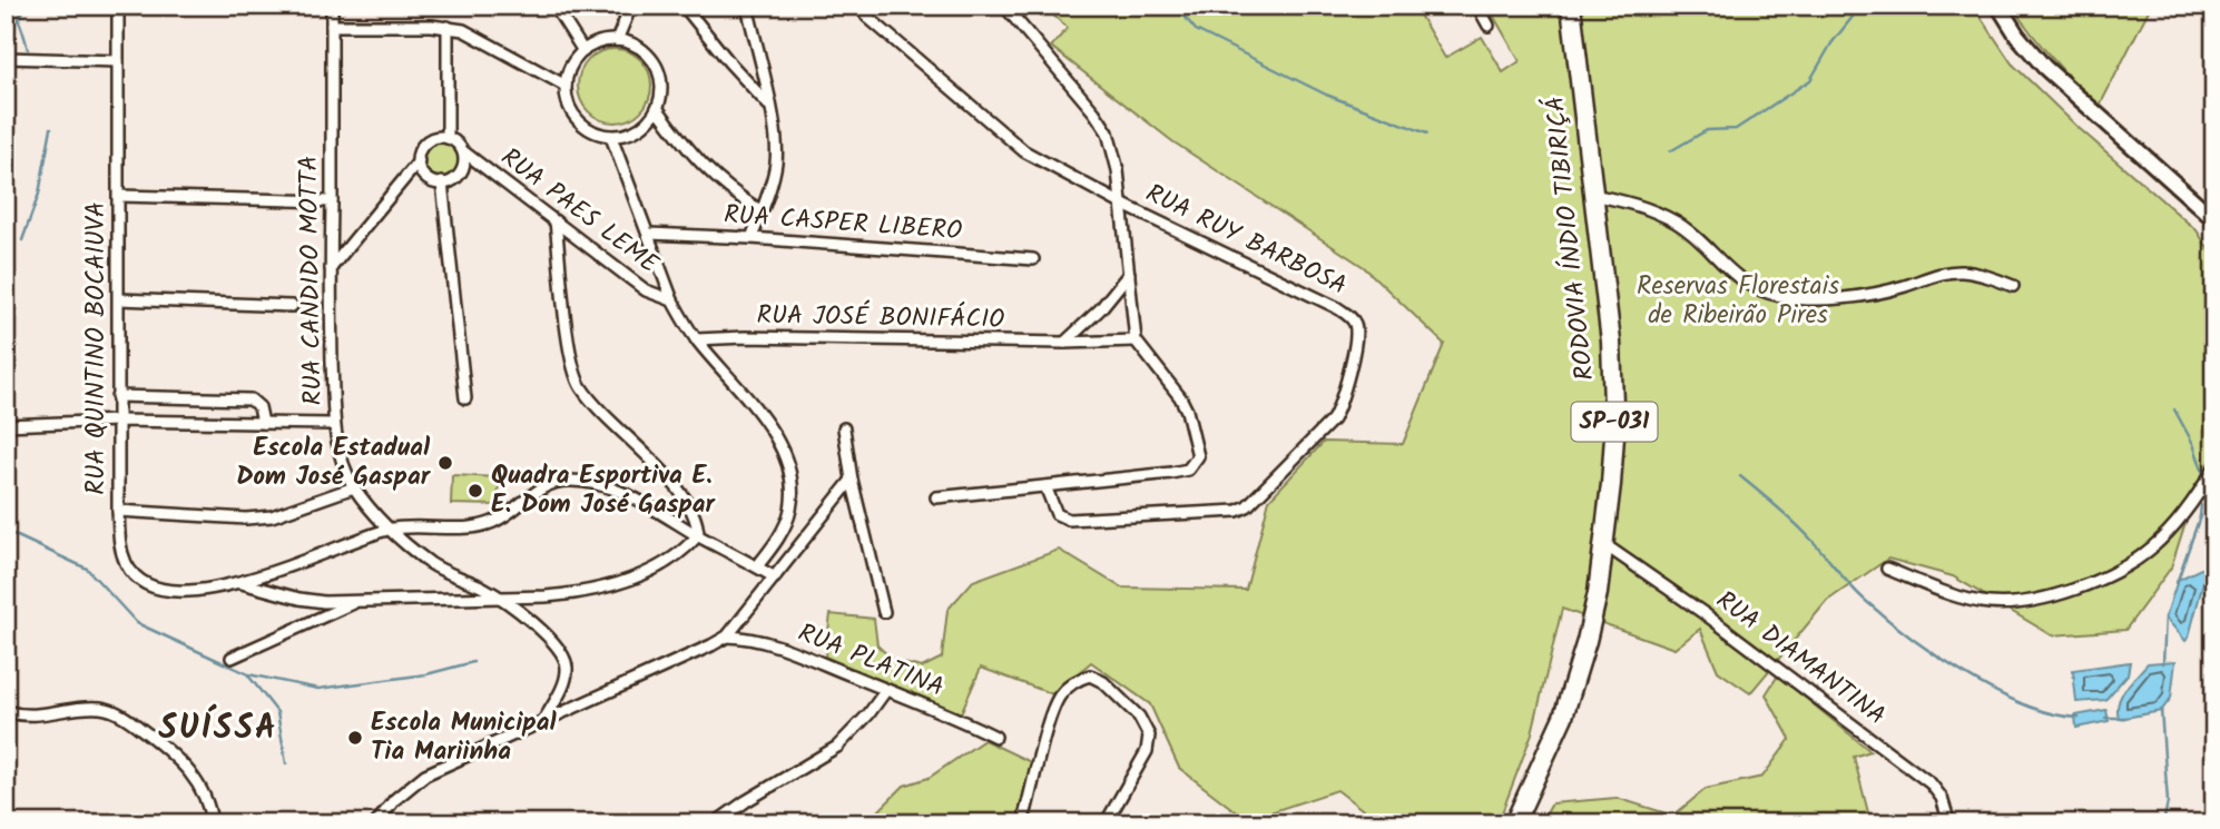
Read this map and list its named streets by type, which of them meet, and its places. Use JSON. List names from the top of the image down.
{
  "streets": {
    "highway": ["RODOVIA ÍNDIO TIBIRIÇÁ", "SP-031"],
    "street": [
      "RUA PAES LEME",
      "RUA CASPER LIBERO",
      "RUA RUY BARBOSA",
      "RUA CANDIDO MOTTA",
      "RUA JOSÉ BONIFÁCIO",
      "RUA QUINTINO BOCAIUVA",
      "RUA DIAMANTINA",
      "RUA PLATINA"
    ]
  },
  "crossings": [
    ["RODOVIA ÍNDIO TIBIRIÇÁ", "RUA DIAMANTINA"]
  ],
  "districts": ["SUÍSSA"],
  "parks": ["Reservas Florestais de Ribeirão Pires"],
  "places": ["Escola Estadual Dom José Gaspar", "Quadra Esportiva E. E. Dom José Gaspar", "Escola Municipal Tia Mariinha"]
}
